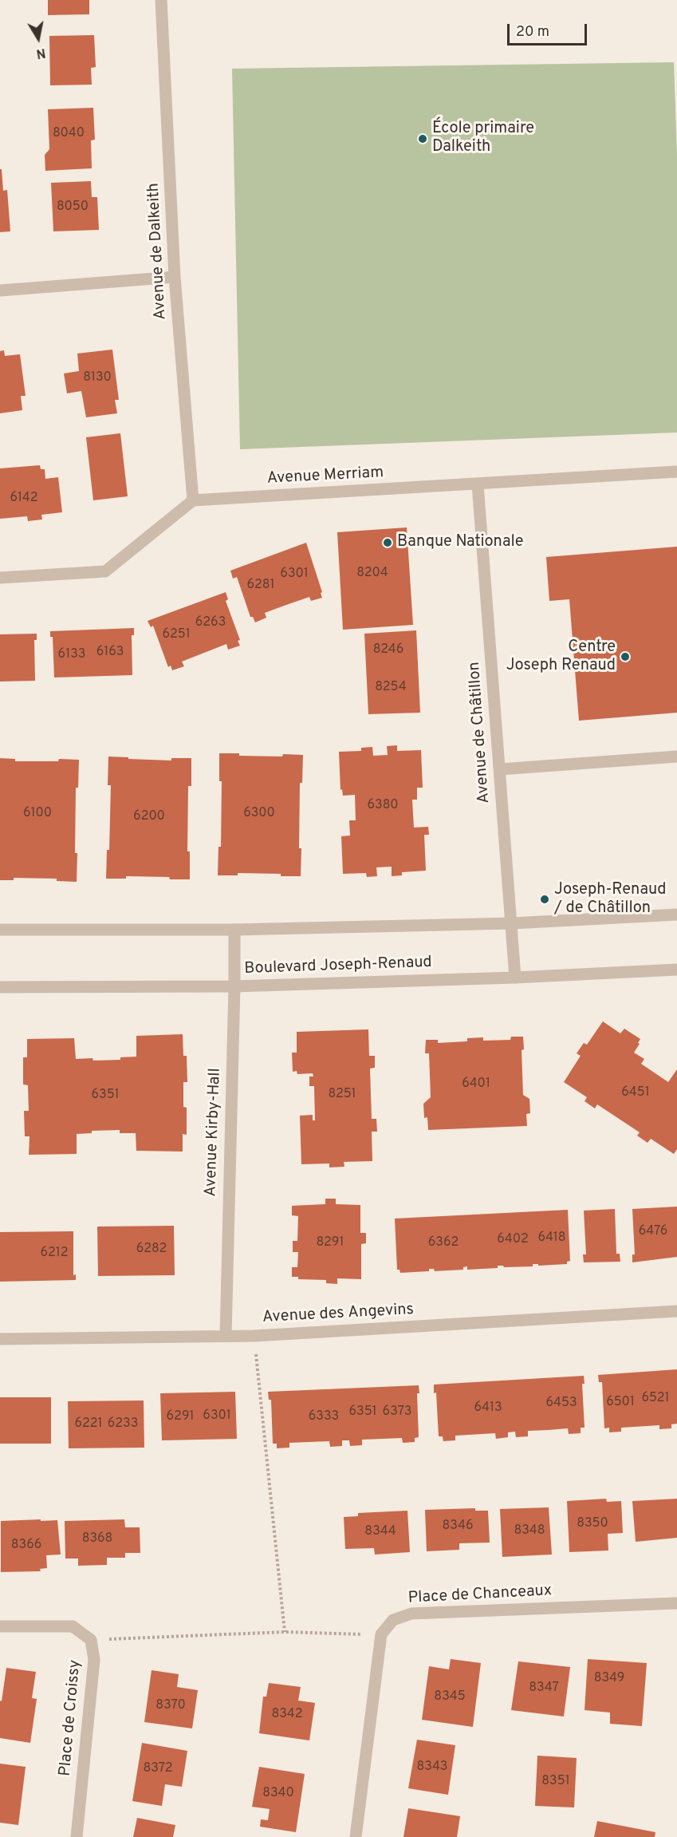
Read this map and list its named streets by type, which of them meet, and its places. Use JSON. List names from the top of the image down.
{
  "streets": {
    "street": [
      "Avenue de Dalkeith",
      "Avenue Merriam",
      "Avenue de Châtillon",
      "Boulevard Joseph-Renaud",
      "Avenue Kirby-Hall",
      "Avenue des Angevins",
      "Place de Chanceaux",
      "Place de Croissy"
    ]
  },
  "crossings": [
    ["Avenue de Dalkeith", "Avenue Merriam"],
    ["Avenue Merriam", "Avenue de Châtillon"],
    ["Avenue de Châtillon", "Boulevard Joseph-Renaud"],
    ["Boulevard Joseph-Renaud", "Avenue Kirby-Hall"],
    ["Avenue Kirby-Hall", "Avenue des Angevins"]
  ],
  "places": [
    "École primaire Dalkeith",
    "Banque Nationale",
    "Centre Joseph Renaud",
    "Joseph-Renaud / de Châtillon"
  ],
  "house_numbers": [
    "8040",
    "8050",
    "8130",
    "6142",
    "8204",
    "6301",
    "6281",
    "6263",
    "6251",
    "8246",
    "6163",
    "6133",
    "8254",
    "6380",
    "6100",
    "6300",
    "6200",
    "6401",
    "6451",
    "8251",
    "6351",
    "6476",
    "6418",
    "6402",
    "8291",
    "6362",
    "6282",
    "6212",
    "6521",
    "6501",
    "6453",
    "6413",
    "6351",
    "6373",
    "6301",
    "6291",
    "6333",
    "6221",
    "6233",
    "8350",
    "8346",
    "8348",
    "8344",
    "8368",
    "8366",
    "8349",
    "8347",
    "8345",
    "8370",
    "8342",
    "8343",
    "8372",
    "8351",
    "8340"
  ],
  "scale_bar": "20 m",
  "north": "bottom"
}
